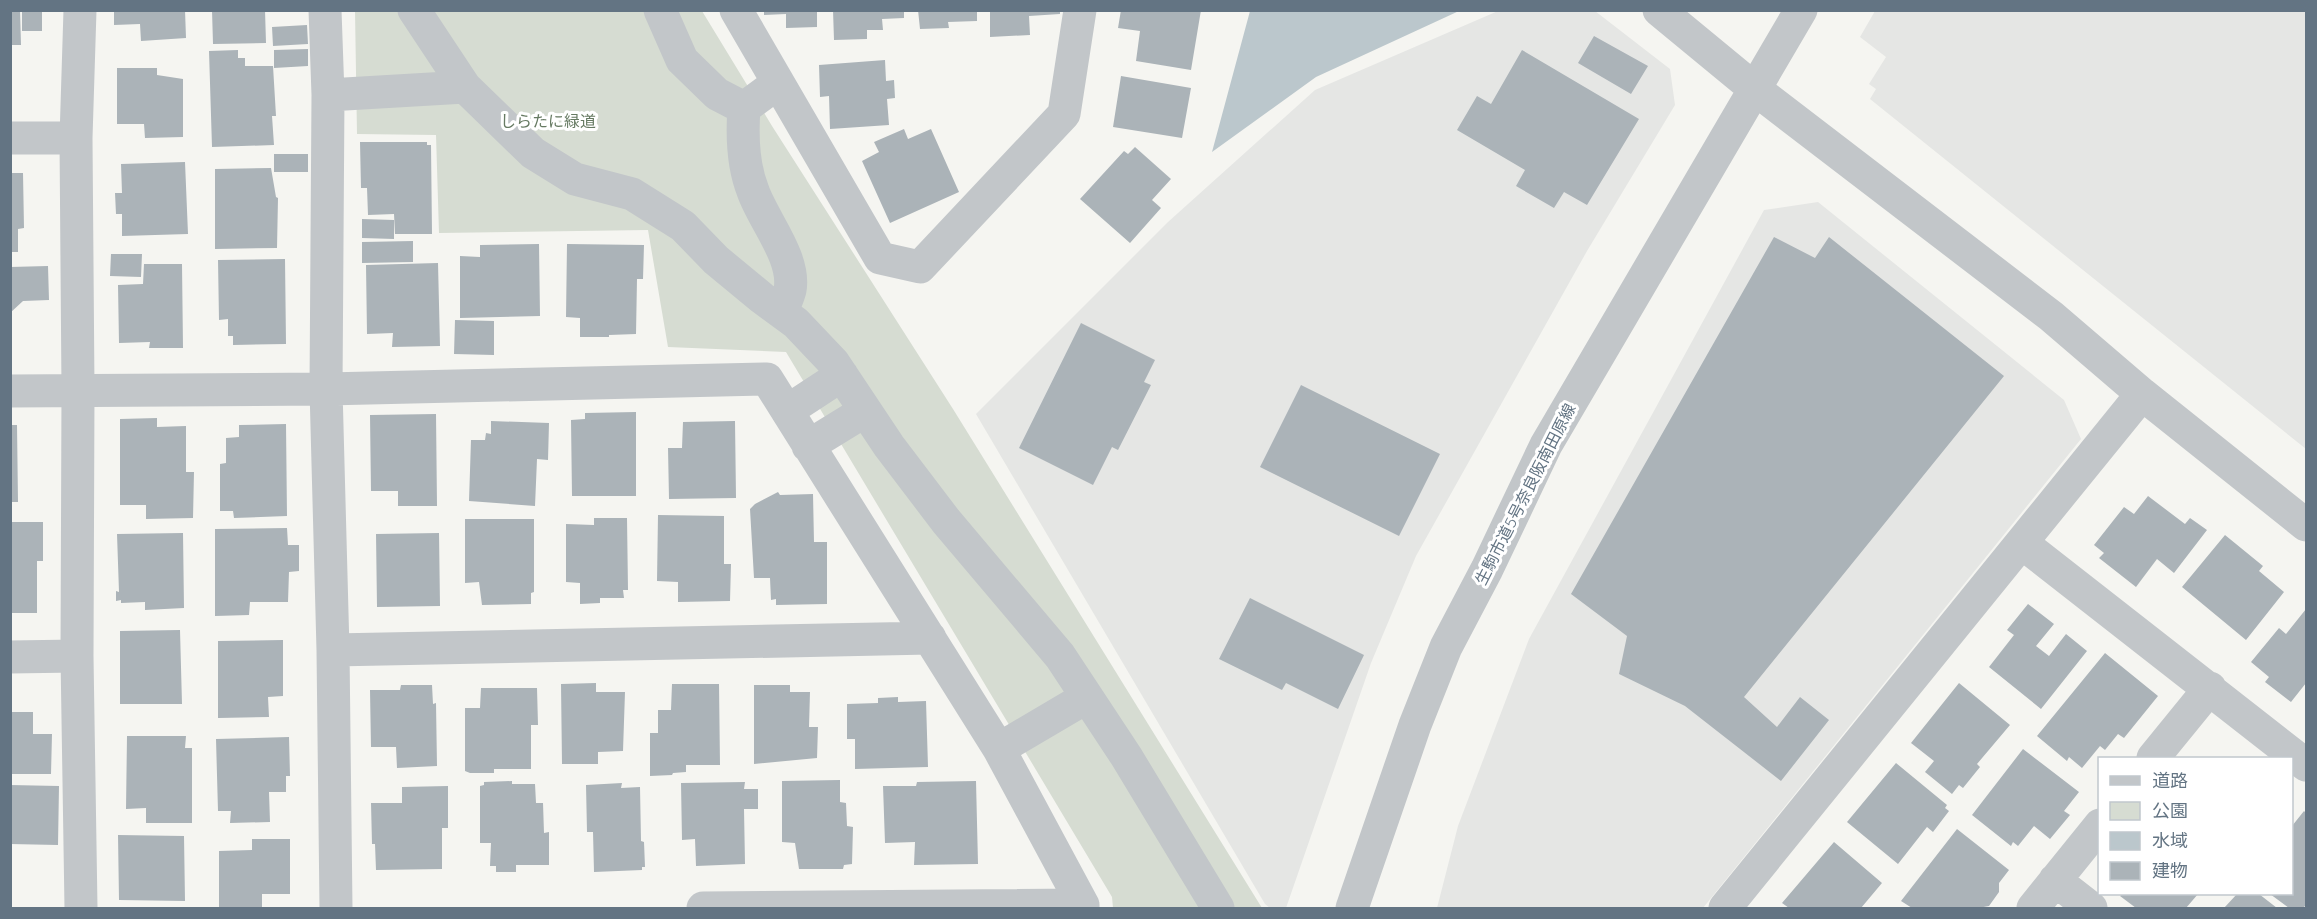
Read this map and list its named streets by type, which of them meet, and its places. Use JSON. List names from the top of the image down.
{
  "streets": {
    "street": ["生駒市道5号奈良阪南田原線"]
  },
  "parks": ["しらたに緑道"],
  "legend": [
    "道路",
    "公園",
    "水域",
    "建物"
  ]
}
